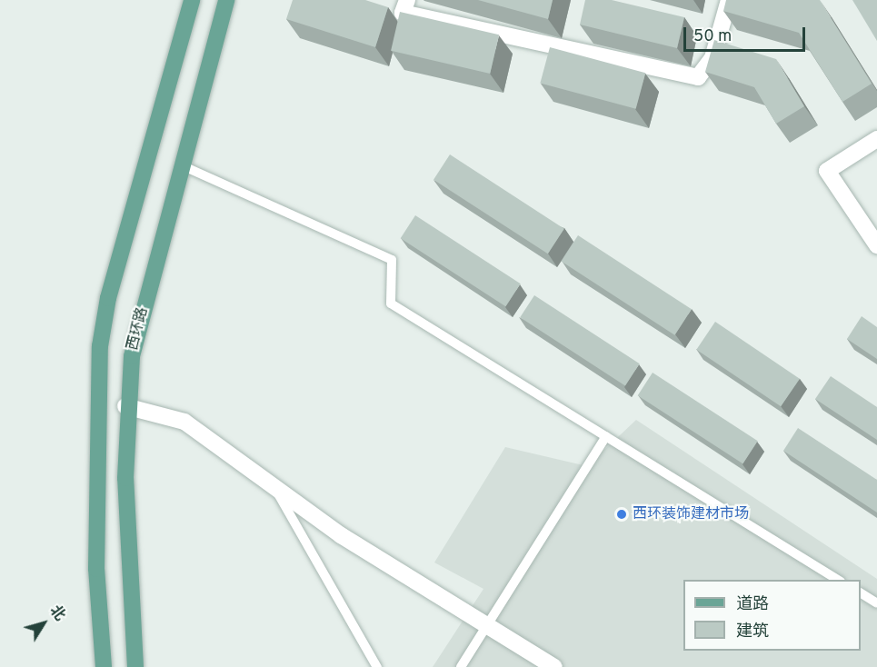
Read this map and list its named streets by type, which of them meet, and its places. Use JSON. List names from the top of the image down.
{
  "streets": {
    "main road": ["西环路"]
  },
  "places": ["西环装饰建材市场"],
  "legend": ["道路", "建筑"],
  "scale_bar": "50 m",
  "north": "top right"
}
